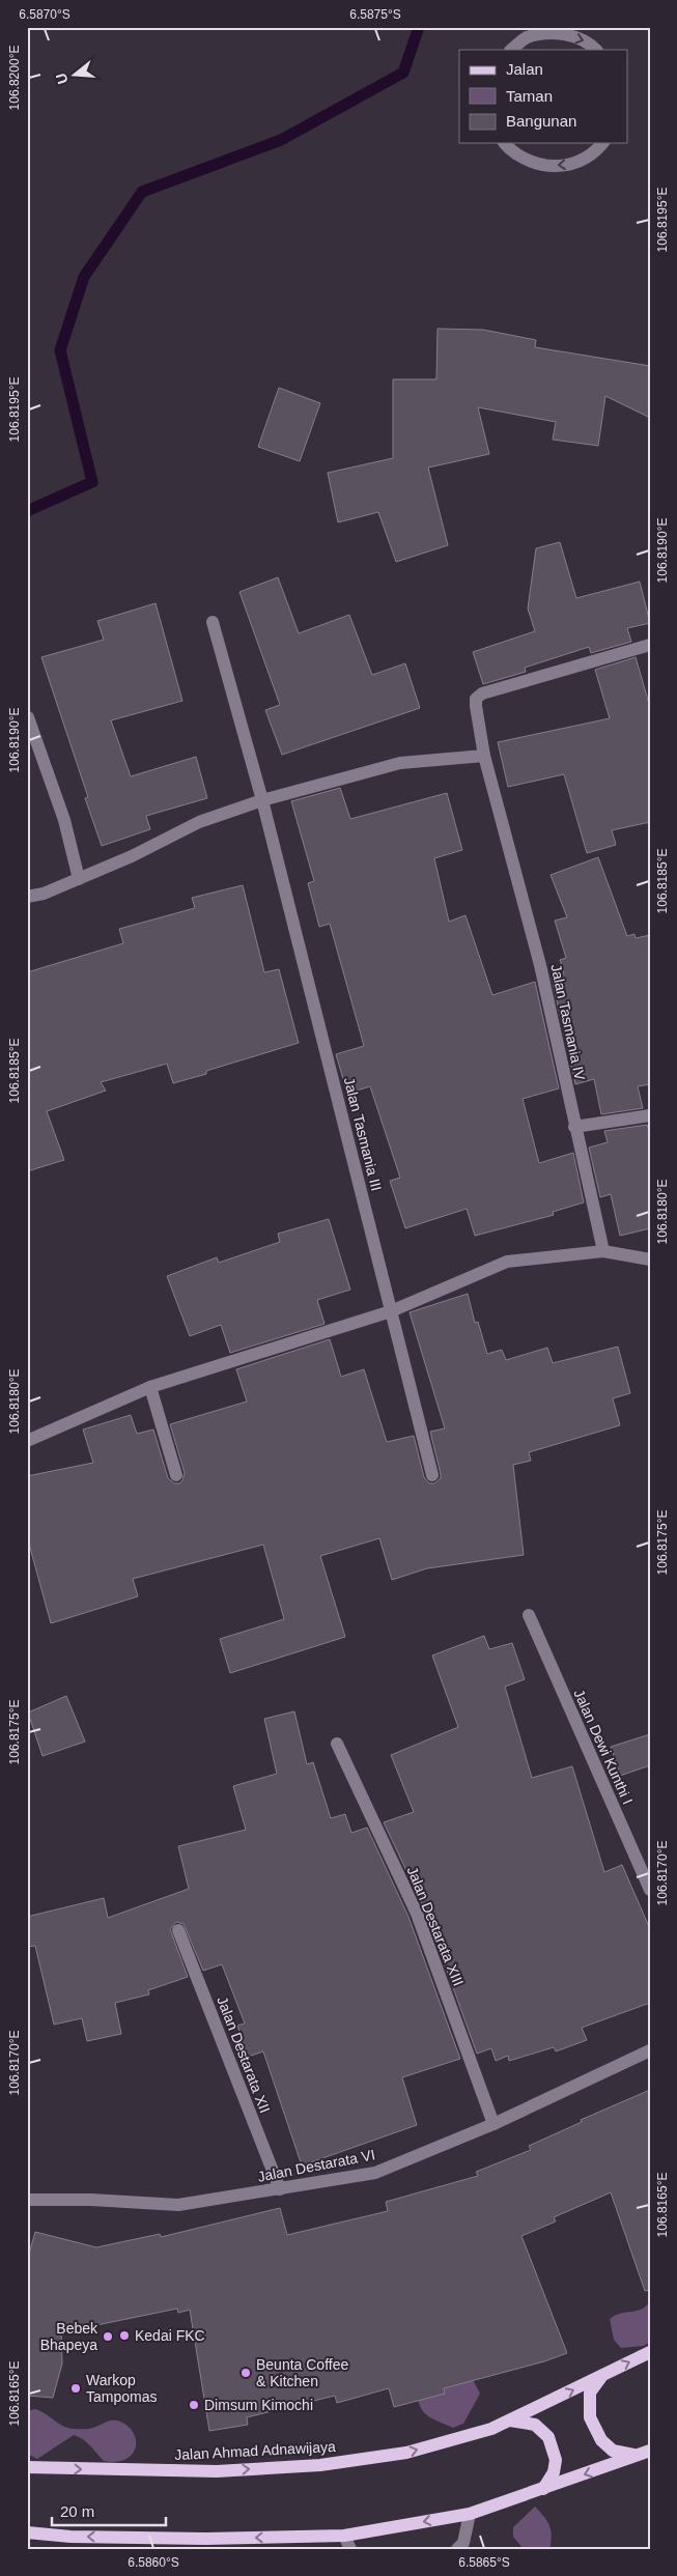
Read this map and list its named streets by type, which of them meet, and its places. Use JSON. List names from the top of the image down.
{
  "streets": {
    "main road": ["Jalan Ahmad Adnawijaya"],
    "street": [
      "Jalan Tasmania IV",
      "Jalan Tasmania III",
      "Jalan Dewi Kunthi I",
      "Jalan Destarata XIII",
      "Jalan Destarata XII",
      "Jalan Destarata VI"
    ]
  },
  "crossings": [
    ["Jalan Destarata XIII", "Jalan Destarata VI"],
    ["Jalan Destarata XII", "Jalan Destarata VI"]
  ],
  "places": [
    "Kedai FKC",
    "Bebek Bhapeya",
    "Beunta Coffee & Kitchen",
    "Warkop Tampomas",
    "Dimsum Kimochi"
  ],
  "legend": ["Jalan", "Taman", "Bangunan"],
  "scale_bar": "20 m",
  "north": "left",
  "coordinates": [
    "6.5870°S",
    "6.5875°S",
    "106.8200°E",
    "106.8195°E",
    "106.8190°E",
    "106.8185°E",
    "106.8180°E",
    "106.8175°E",
    "106.8170°E",
    "106.8165°E",
    "6.5860°S",
    "6.5865°S"
  ]
}
